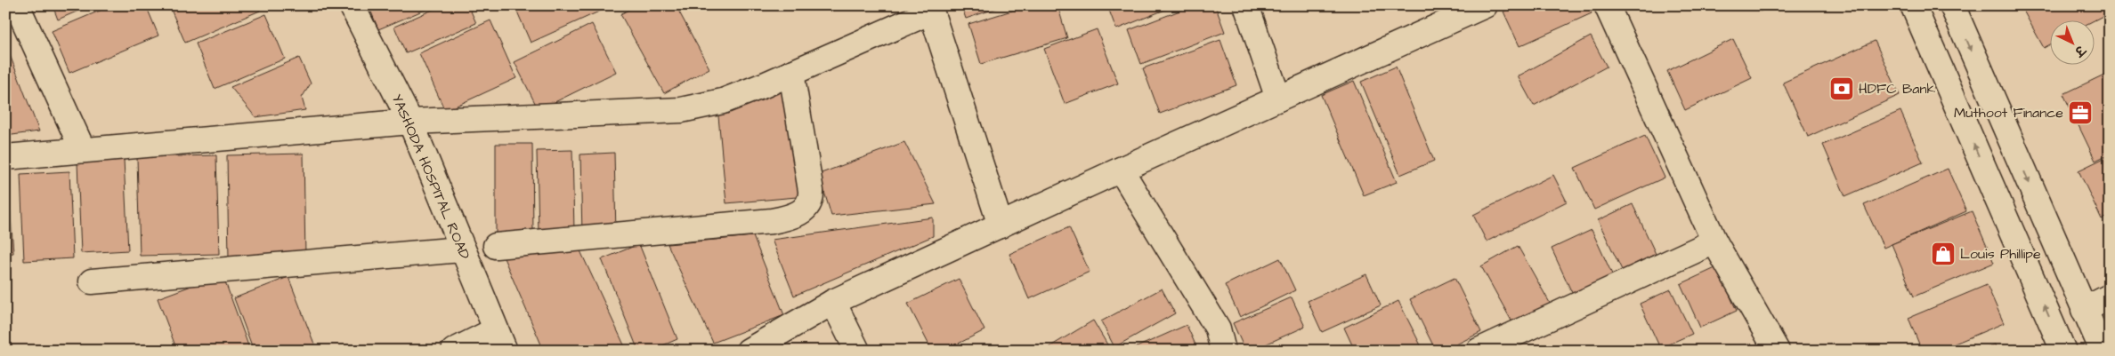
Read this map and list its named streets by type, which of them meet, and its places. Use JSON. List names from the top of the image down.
{
  "streets": {
    "street": ["YASHODA HOSPITAL ROAD"]
  },
  "places": {
    "bank": ["HDFC Bank"],
    "office": ["Muthoot Finance"],
    "shop": ["Louis Phillipe"]
  },
  "north": "bottom right"
}
